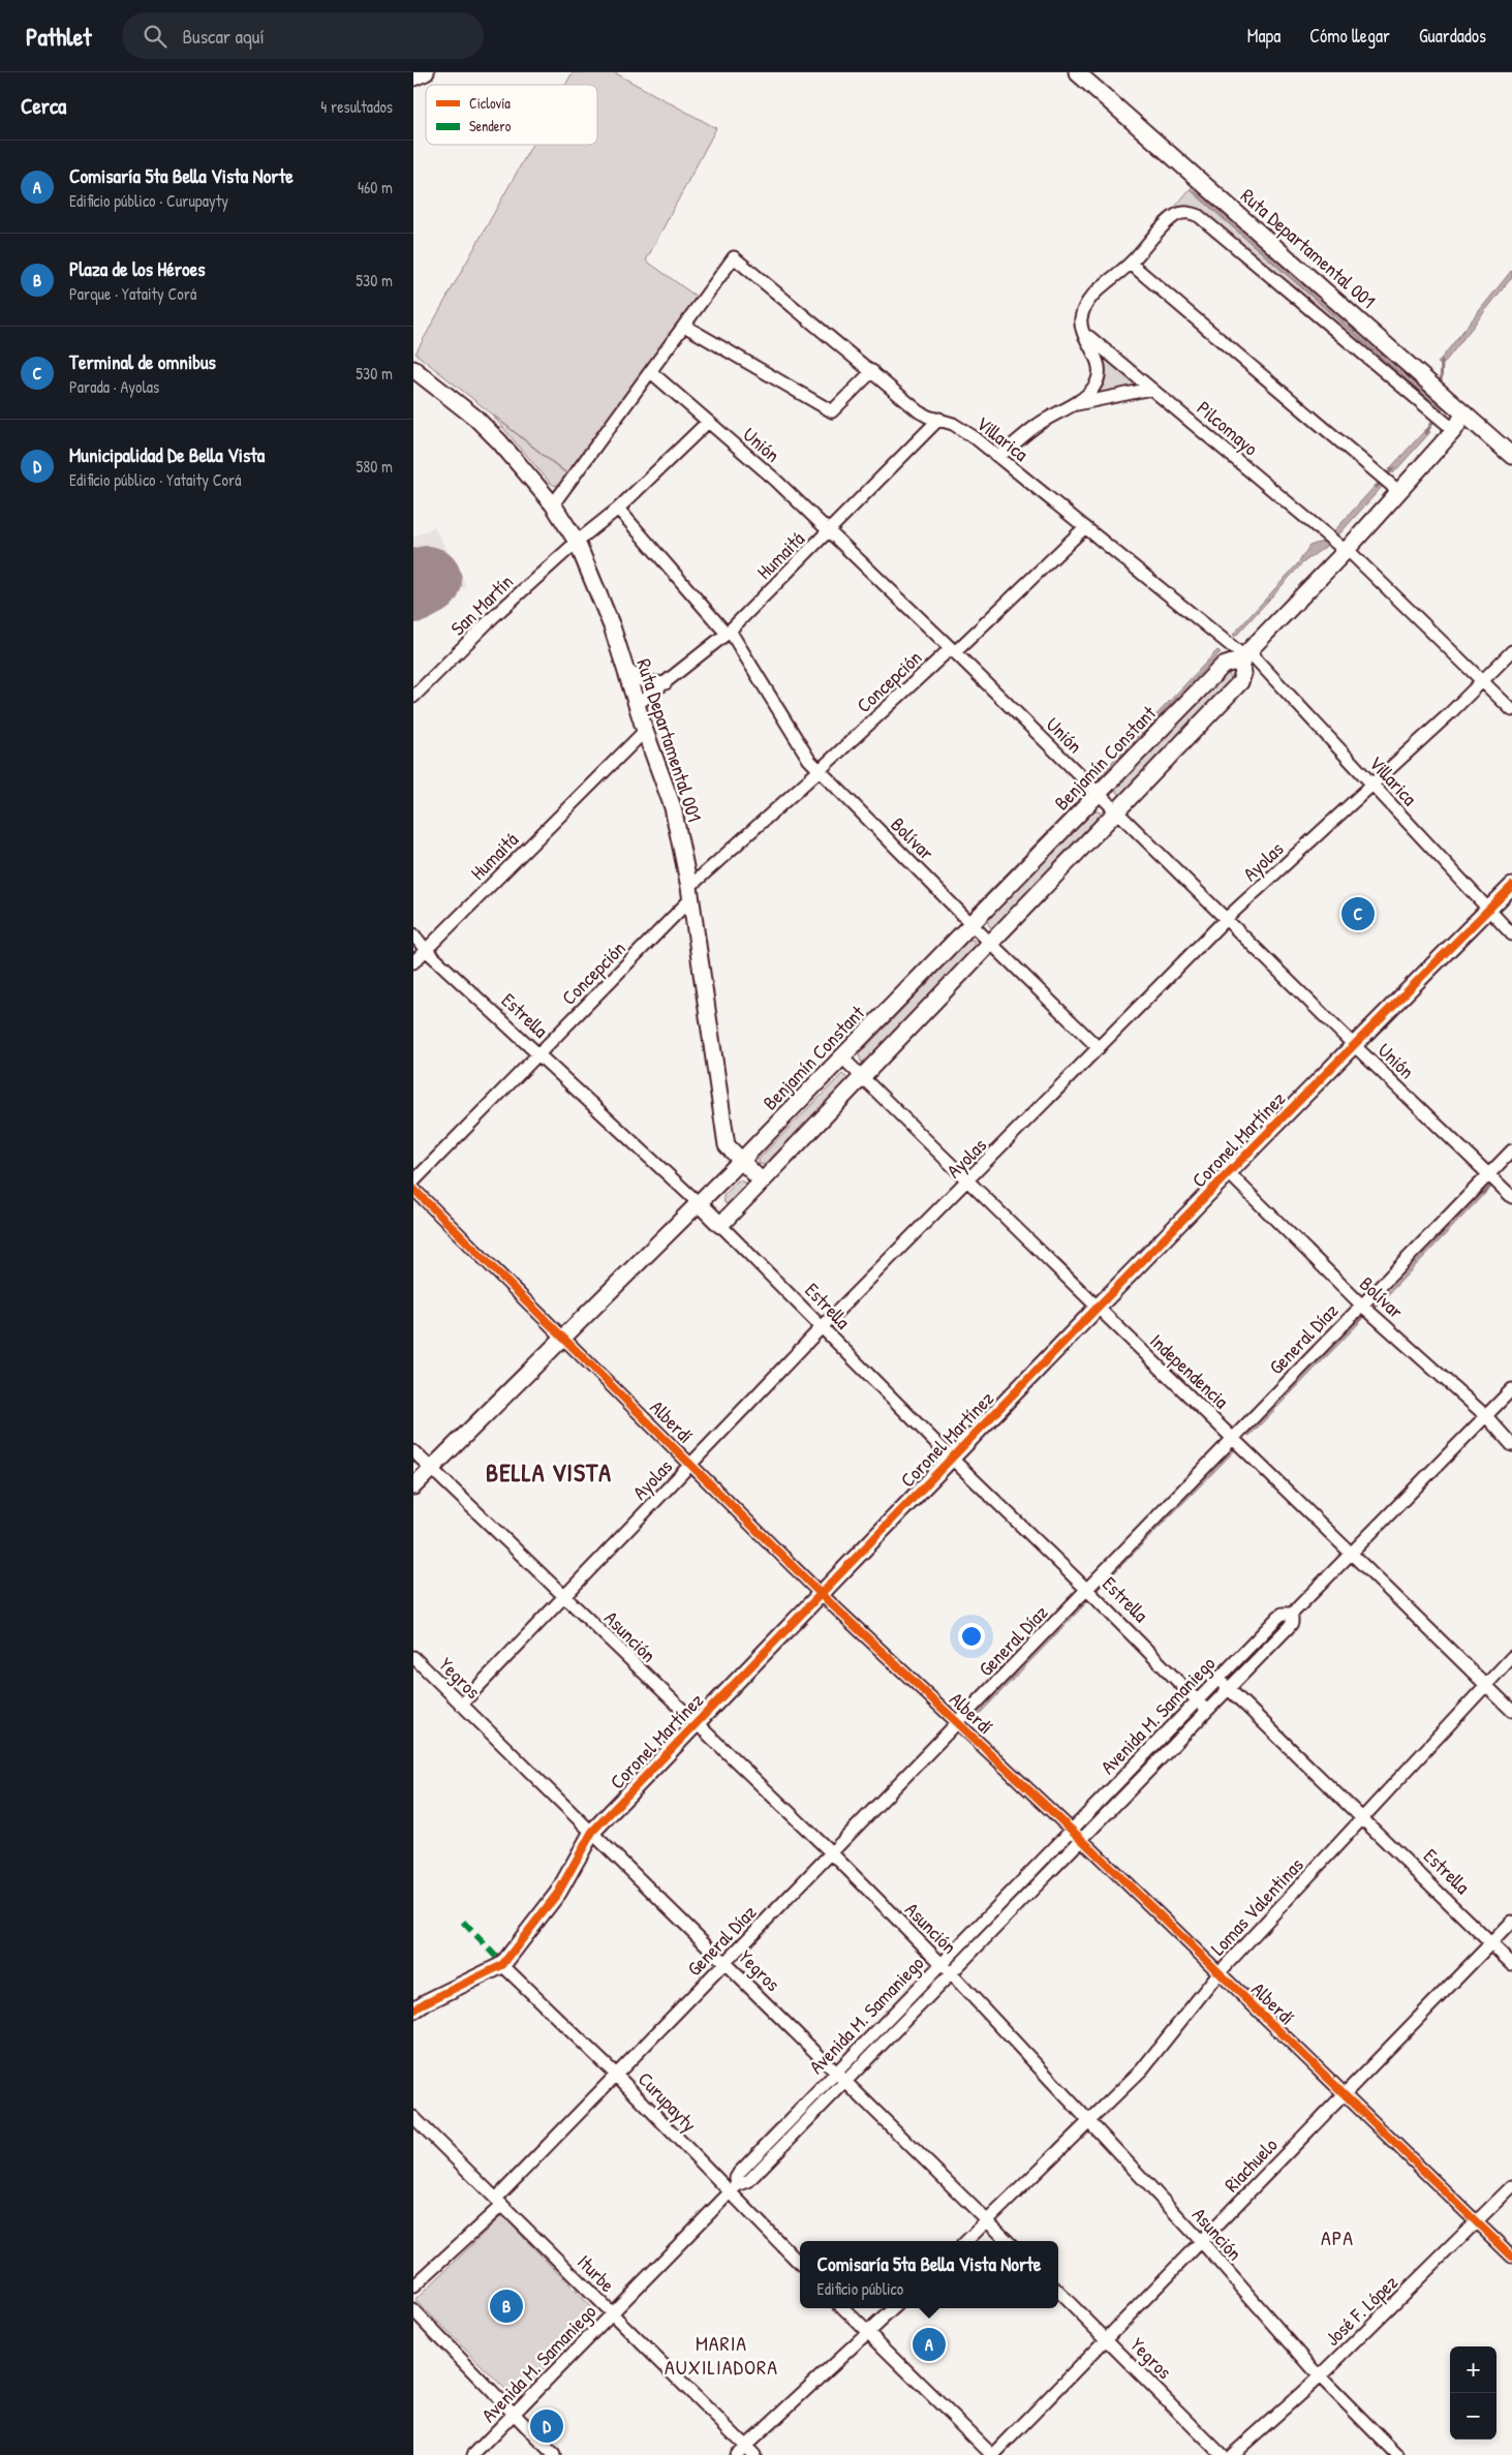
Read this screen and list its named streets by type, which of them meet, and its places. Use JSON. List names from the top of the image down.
{
  "streets": {
    "street": [
      "Ruta Departamental 001",
      "Pilcomayo",
      "Villarica",
      "Unión",
      "Humaitá",
      "San Martín",
      "Concepción",
      "Benjamín Constant",
      "Bolívar",
      "Ayolas",
      "Estrella",
      "Coronel Martínez",
      "General Díaz",
      "Independencia",
      "Alberdí",
      "Asunción",
      "Yegros",
      "Avenida M. Samaniego",
      "Lomas Valentinas",
      "Curupayty",
      "Riachuelo",
      "Iturbe",
      "José F. López"
    ]
  },
  "crossings": [
    ["Ruta Departamental 001", "Humaitá"],
    ["Ruta Departamental 001", "San Martín"],
    ["Ruta Departamental 001", "Concepción"],
    ["Ruta Departamental 001", "Benjamín Constant"],
    ["Pilcomayo", "Benjamín Constant"],
    ["Pilcomayo", "Ayolas"],
    ["Villarica", "Humaitá"],
    ["Villarica", "Concepción"],
    ["Villarica", "Benjamín Constant"],
    ["Villarica", "Ayolas"],
    ["Villarica", "Coronel Martínez"],
    ["Unión", "Humaitá"],
    ["Unión", "San Martín"],
    ["Unión", "Concepción"],
    ["Unión", "Benjamín Constant"],
    ["Unión", "Ayolas"],
    ["Unión", "Coronel Martínez"],
    ["Unión", "General Díaz"],
    ["Humaitá", "Bolívar"],
    ["Humaitá", "Estrella"],
    ["San Martín", "Bolívar"],
    ["Concepción", "Bolívar"],
    ["Concepción", "Estrella"],
    ["Benjamín Constant", "Bolívar"],
    ["Benjamín Constant", "Estrella"],
    ["Benjamín Constant", "Independencia"],
    ["Benjamín Constant", "Alberdí"],
    ["Benjamín Constant", "Asunción"],
    ["Bolívar", "Ayolas"],
    ["Bolívar", "Coronel Martínez"],
    ["Bolívar", "General Díaz"],
    ["Bolívar", "Avenida M. Samaniego"],
    ["Ayolas", "Estrella"],
    ["Ayolas", "Independencia"],
    ["Ayolas", "Alberdí"],
    ["Ayolas", "Asunción"],
    ["Ayolas", "Yegros"],
    ["Estrella", "Coronel Martínez"],
    ["Estrella", "General Díaz"],
    ["Estrella", "Avenida M. Samaniego"],
    ["Estrella", "Lomas Valentinas"],
    ["Estrella", "Riachuelo"],
    ["Coronel Martínez", "Independencia"],
    ["Coronel Martínez", "Alberdí"],
    ["Coronel Martínez", "Asunción"],
    ["Coronel Martínez", "Yegros"],
    ["Coronel Martínez", "Curupayty"],
    ["General Díaz", "Independencia"],
    ["General Díaz", "Alberdí"],
    ["General Díaz", "Asunción"],
    ["General Díaz", "Yegros"],
    ["General Díaz", "Curupayty"],
    ["General Díaz", "Iturbe"],
    ["Independencia", "Avenida M. Samaniego"],
    ["Independencia", "Lomas Valentinas"],
    ["Alberdí", "Avenida M. Samaniego"],
    ["Alberdí", "Lomas Valentinas"],
    ["Alberdí", "Riachuelo"],
    ["Alberdí", "José F. López"],
    ["Asunción", "Avenida M. Samaniego"],
    ["Asunción", "Lomas Valentinas"],
    ["Asunción", "Riachuelo"],
    ["Asunción", "José F. López"],
    ["Yegros", "Avenida M. Samaniego"],
    ["Yegros", "Lomas Valentinas"],
    ["Yegros", "Riachuelo"],
    ["Avenida M. Samaniego", "Curupayty"],
    ["Avenida M. Samaniego", "Iturbe"]
  ],
  "districts": ["BELLA VISTA", "APA", "MARIA AUXILIADORA"],
  "legend": ["Ciclovía", "Sendero"],
  "page": {
    "header": "Pathlet",
    "search": "Buscar aquí",
    "nav": ["Mapa", "Cómo llegar", "Guardados"],
    "heading": ["Cerca", "4 resultados"],
    "list": [
      {
        "mark": "A",
        "name": "Comisaría 5ta Bella Vista Norte",
        "note": "Edificio público · Curupayty",
        "value": "460 m"
      },
      {
        "mark": "B",
        "name": "Plaza de los Héroes",
        "note": "Parque · Yataity Corá",
        "value": "530 m"
      },
      {
        "mark": "C",
        "name": "Terminal de omnibus",
        "note": "Parada · Ayolas",
        "value": "530 m"
      },
      {
        "mark": "D",
        "name": "Municipalidad De Bella Vista",
        "note": "Edificio público · Yataity Corá",
        "value": "580 m"
      }
    ],
    "pins": [
      "C",
      "B",
      "A",
      "D"
    ],
    "popup": ["Comisaría 5ta Bella Vista Norte", "Edificio público"],
    "map_buttons": ["+", "−"]
  }
}
